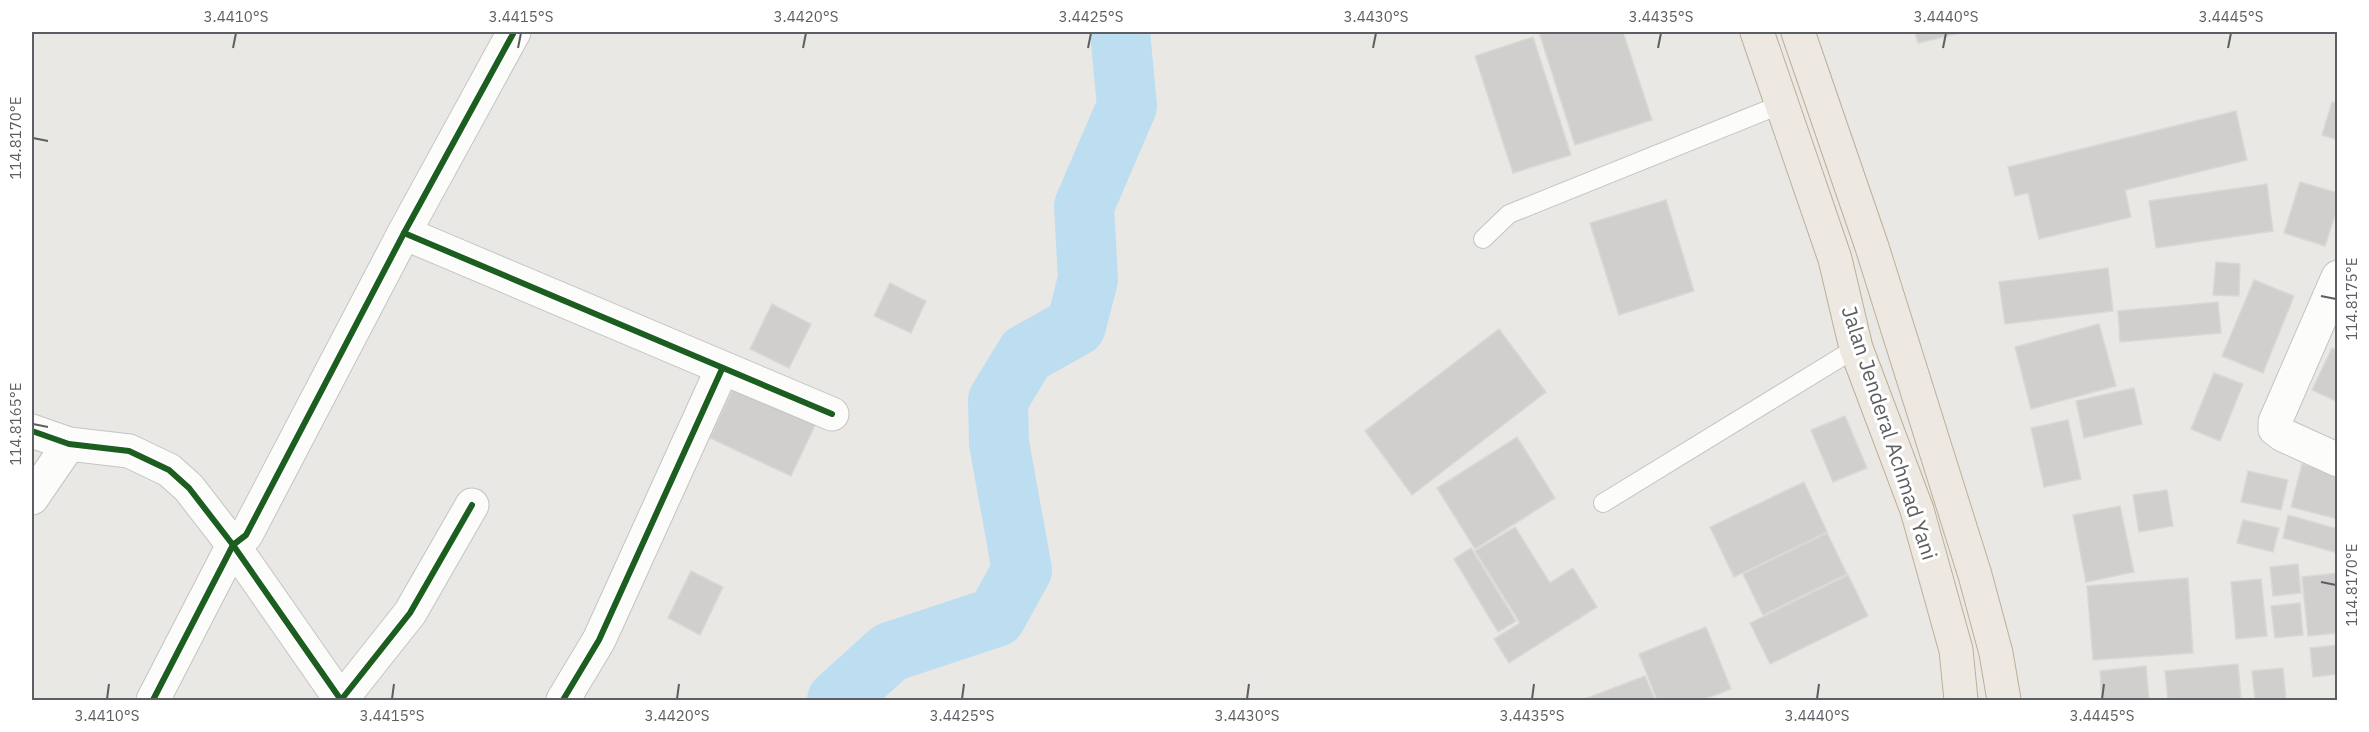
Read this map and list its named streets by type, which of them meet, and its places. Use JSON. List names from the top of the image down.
{
  "streets": {
    "highway": ["Jalan Jenderal Achmad Yani"]
  },
  "coordinates": [
    "3.4410°S",
    "3.4415°S",
    "3.4420°S",
    "3.4425°S",
    "3.4430°S",
    "3.4435°S",
    "3.4440°S",
    "3.4445°S",
    "114.8170°E",
    "114.8175°E",
    "114.8165°E"
  ]
}
